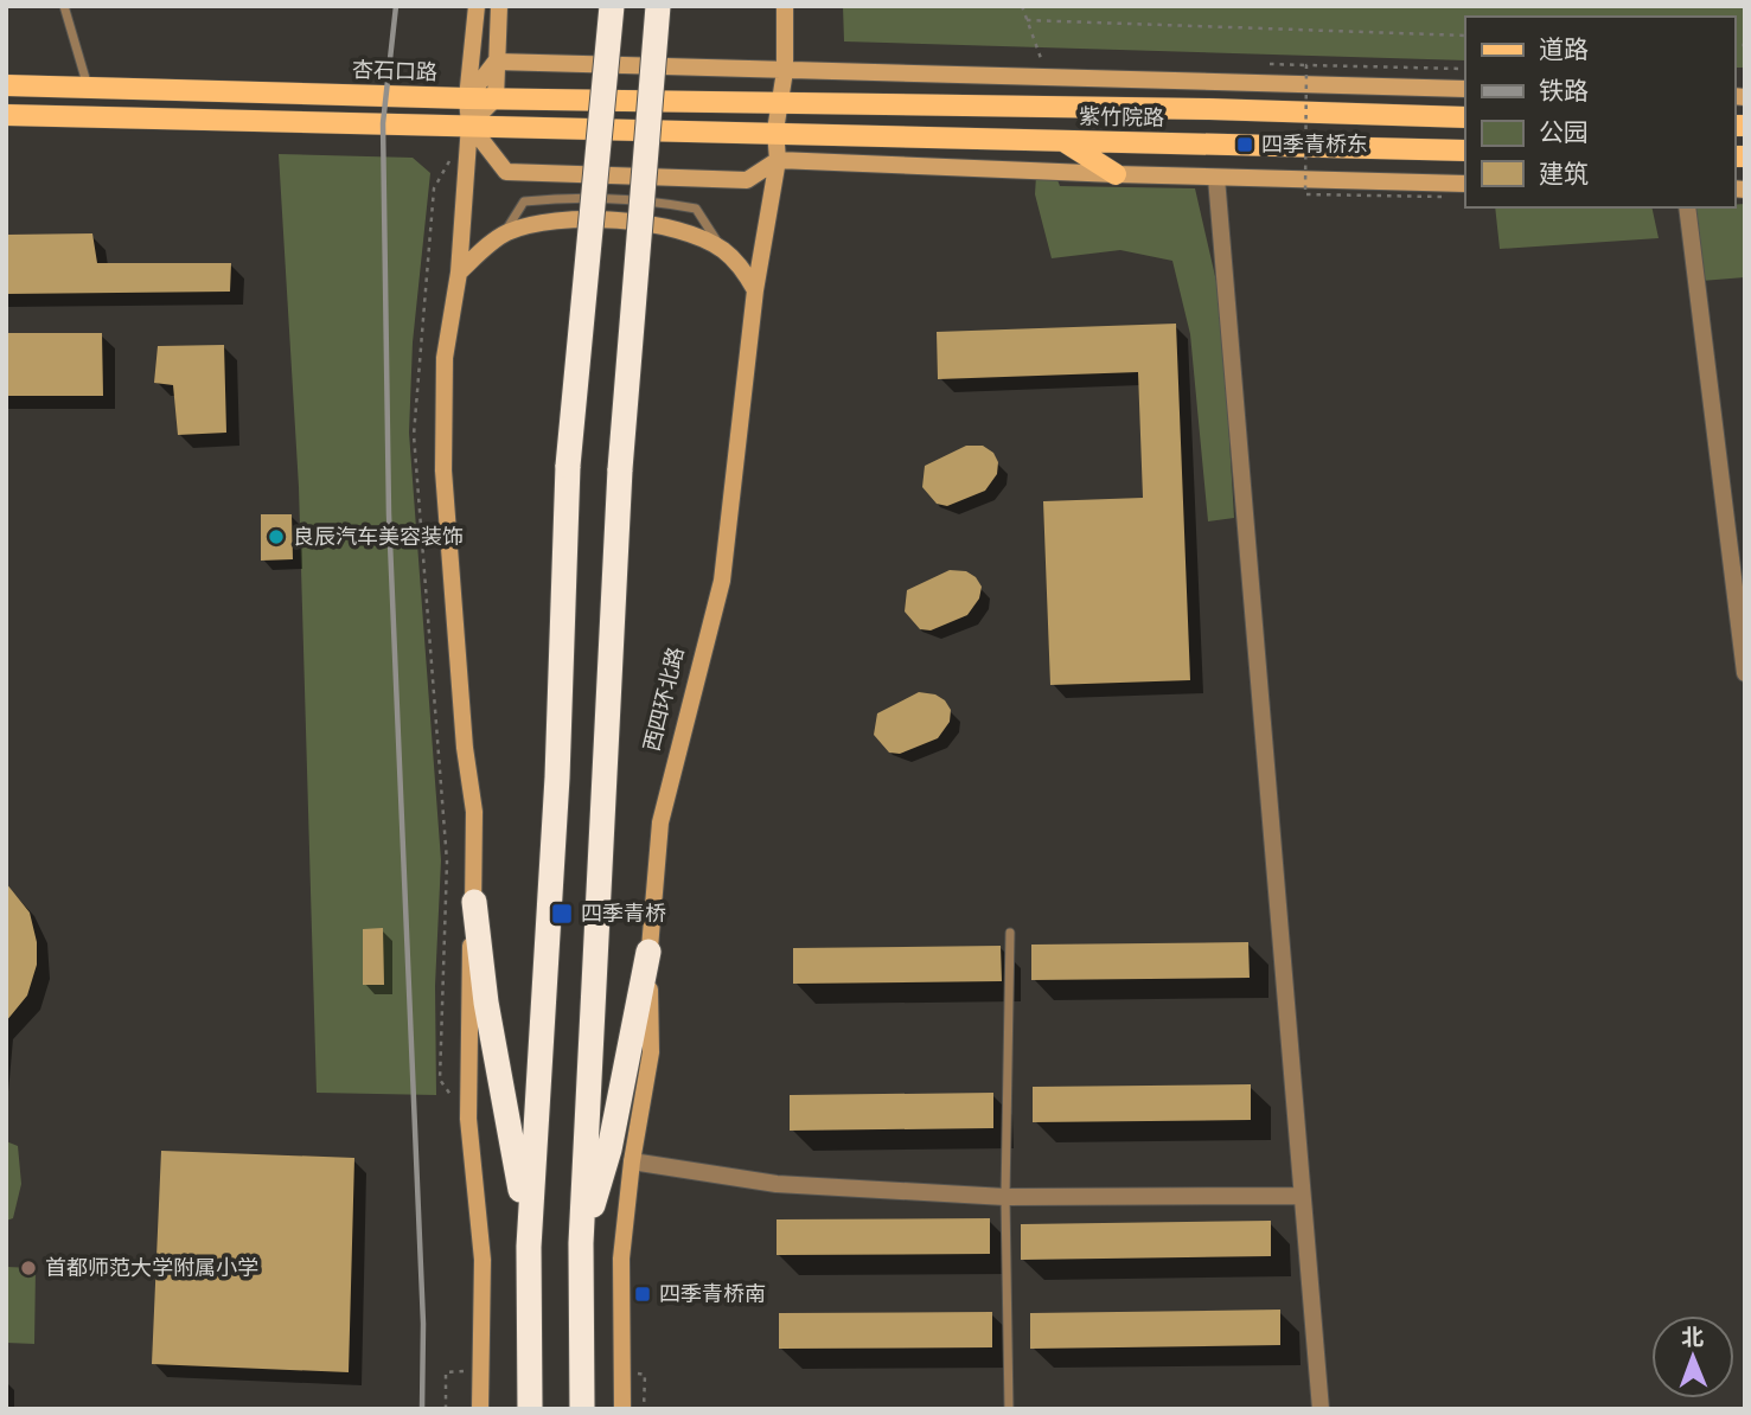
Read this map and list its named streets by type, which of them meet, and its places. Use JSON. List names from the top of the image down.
{
  "streets": {
    "main road": ["杏石口路", "紫竹院路"],
    "street": ["西四环北路"]
  },
  "crossings": [
    ["杏石口路", "紫竹院路"],
    ["杏石口路", "西四环北路"],
    ["紫竹院路", "西四环北路"]
  ],
  "places": {
    "transit": ["四季青桥东", "四季青桥", "四季青桥南"],
    "other": ["良辰汽车美容装饰", "首都师范大学附属小学"]
  },
  "legend": [
    "道路",
    "铁路",
    "公园",
    "建筑"
  ],
  "north": "top"
}
